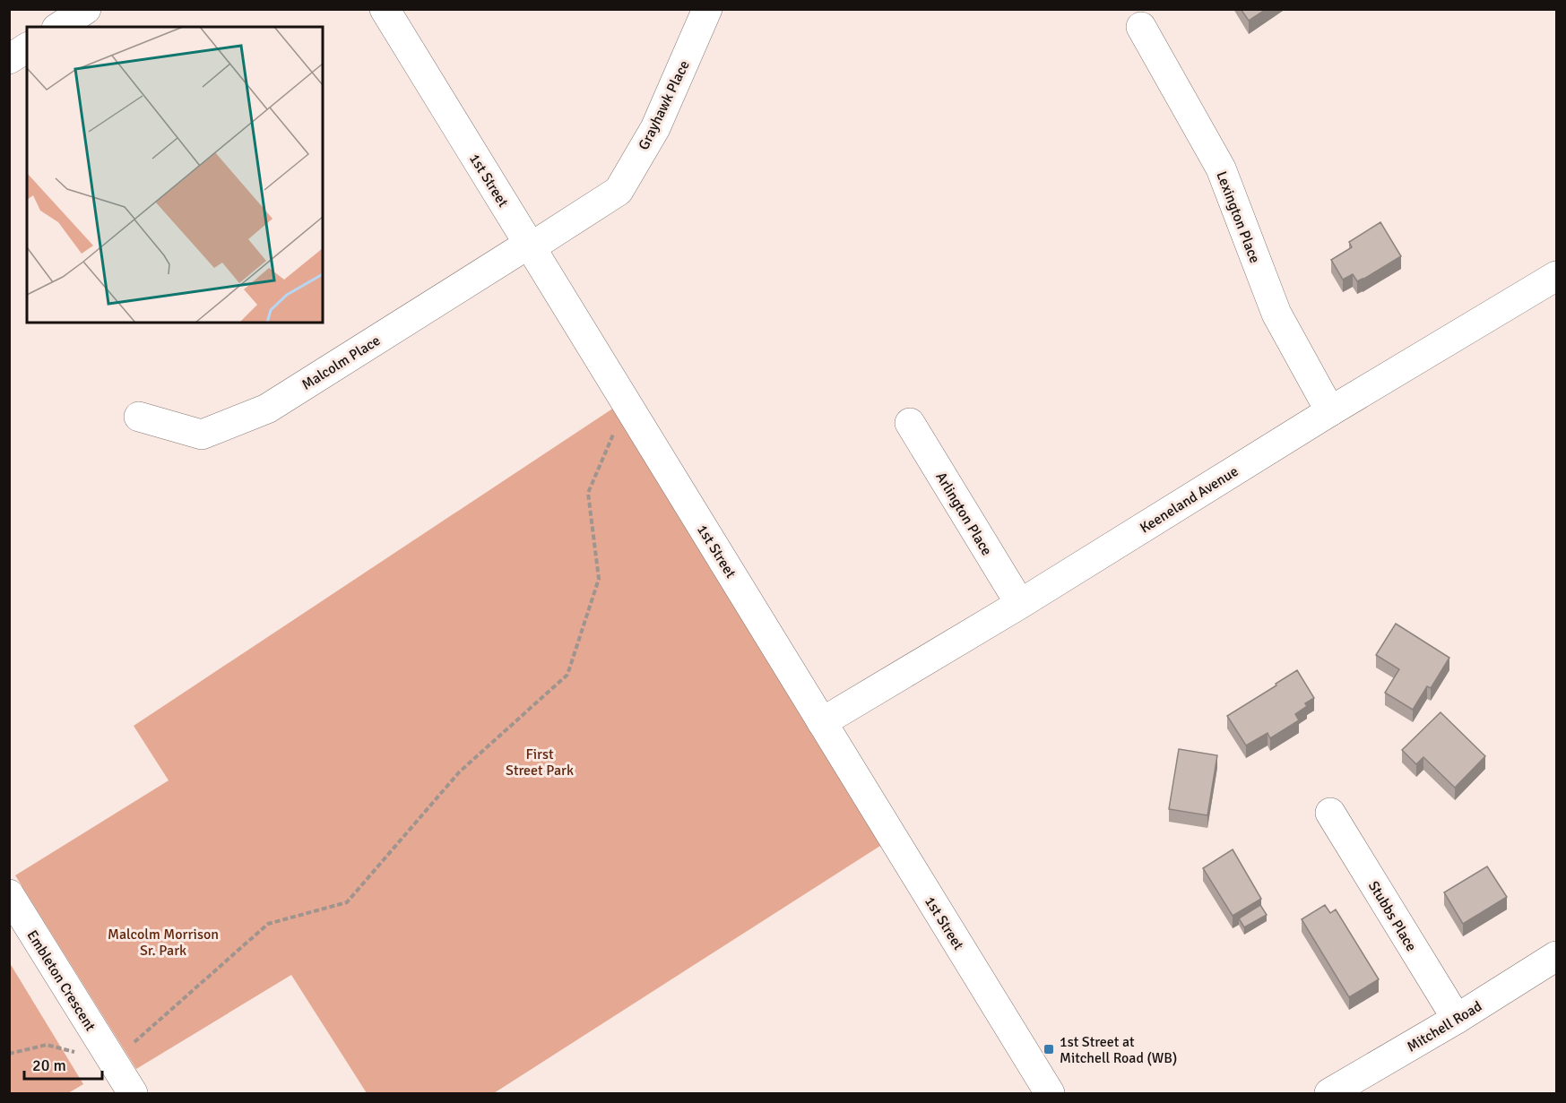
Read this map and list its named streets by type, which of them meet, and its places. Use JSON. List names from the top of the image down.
{
  "streets": {
    "street": [
      "Grayhawk Place",
      "1st Street",
      "Lexington Place",
      "Malcolm Place",
      "Keeneland Avenue",
      "Arlington Place",
      "Stubbs Place",
      "Embleton Crescent",
      "Mitchell Road"
    ]
  },
  "crossings": [
    ["Grayhawk Place", "1st Street"],
    ["Grayhawk Place", "Malcolm Place"],
    ["1st Street", "Malcolm Place"],
    ["1st Street", "Keeneland Avenue"],
    ["Lexington Place", "Keeneland Avenue"],
    ["Keeneland Avenue", "Arlington Place"],
    ["Stubbs Place", "Mitchell Road"]
  ],
  "parks": ["First Street Park", "Malcolm Morrison Sr. Park"],
  "places": {
    "transit": ["1st Street at Mitchell Road (WB)"]
  },
  "scale_bar": "20 m"
}
